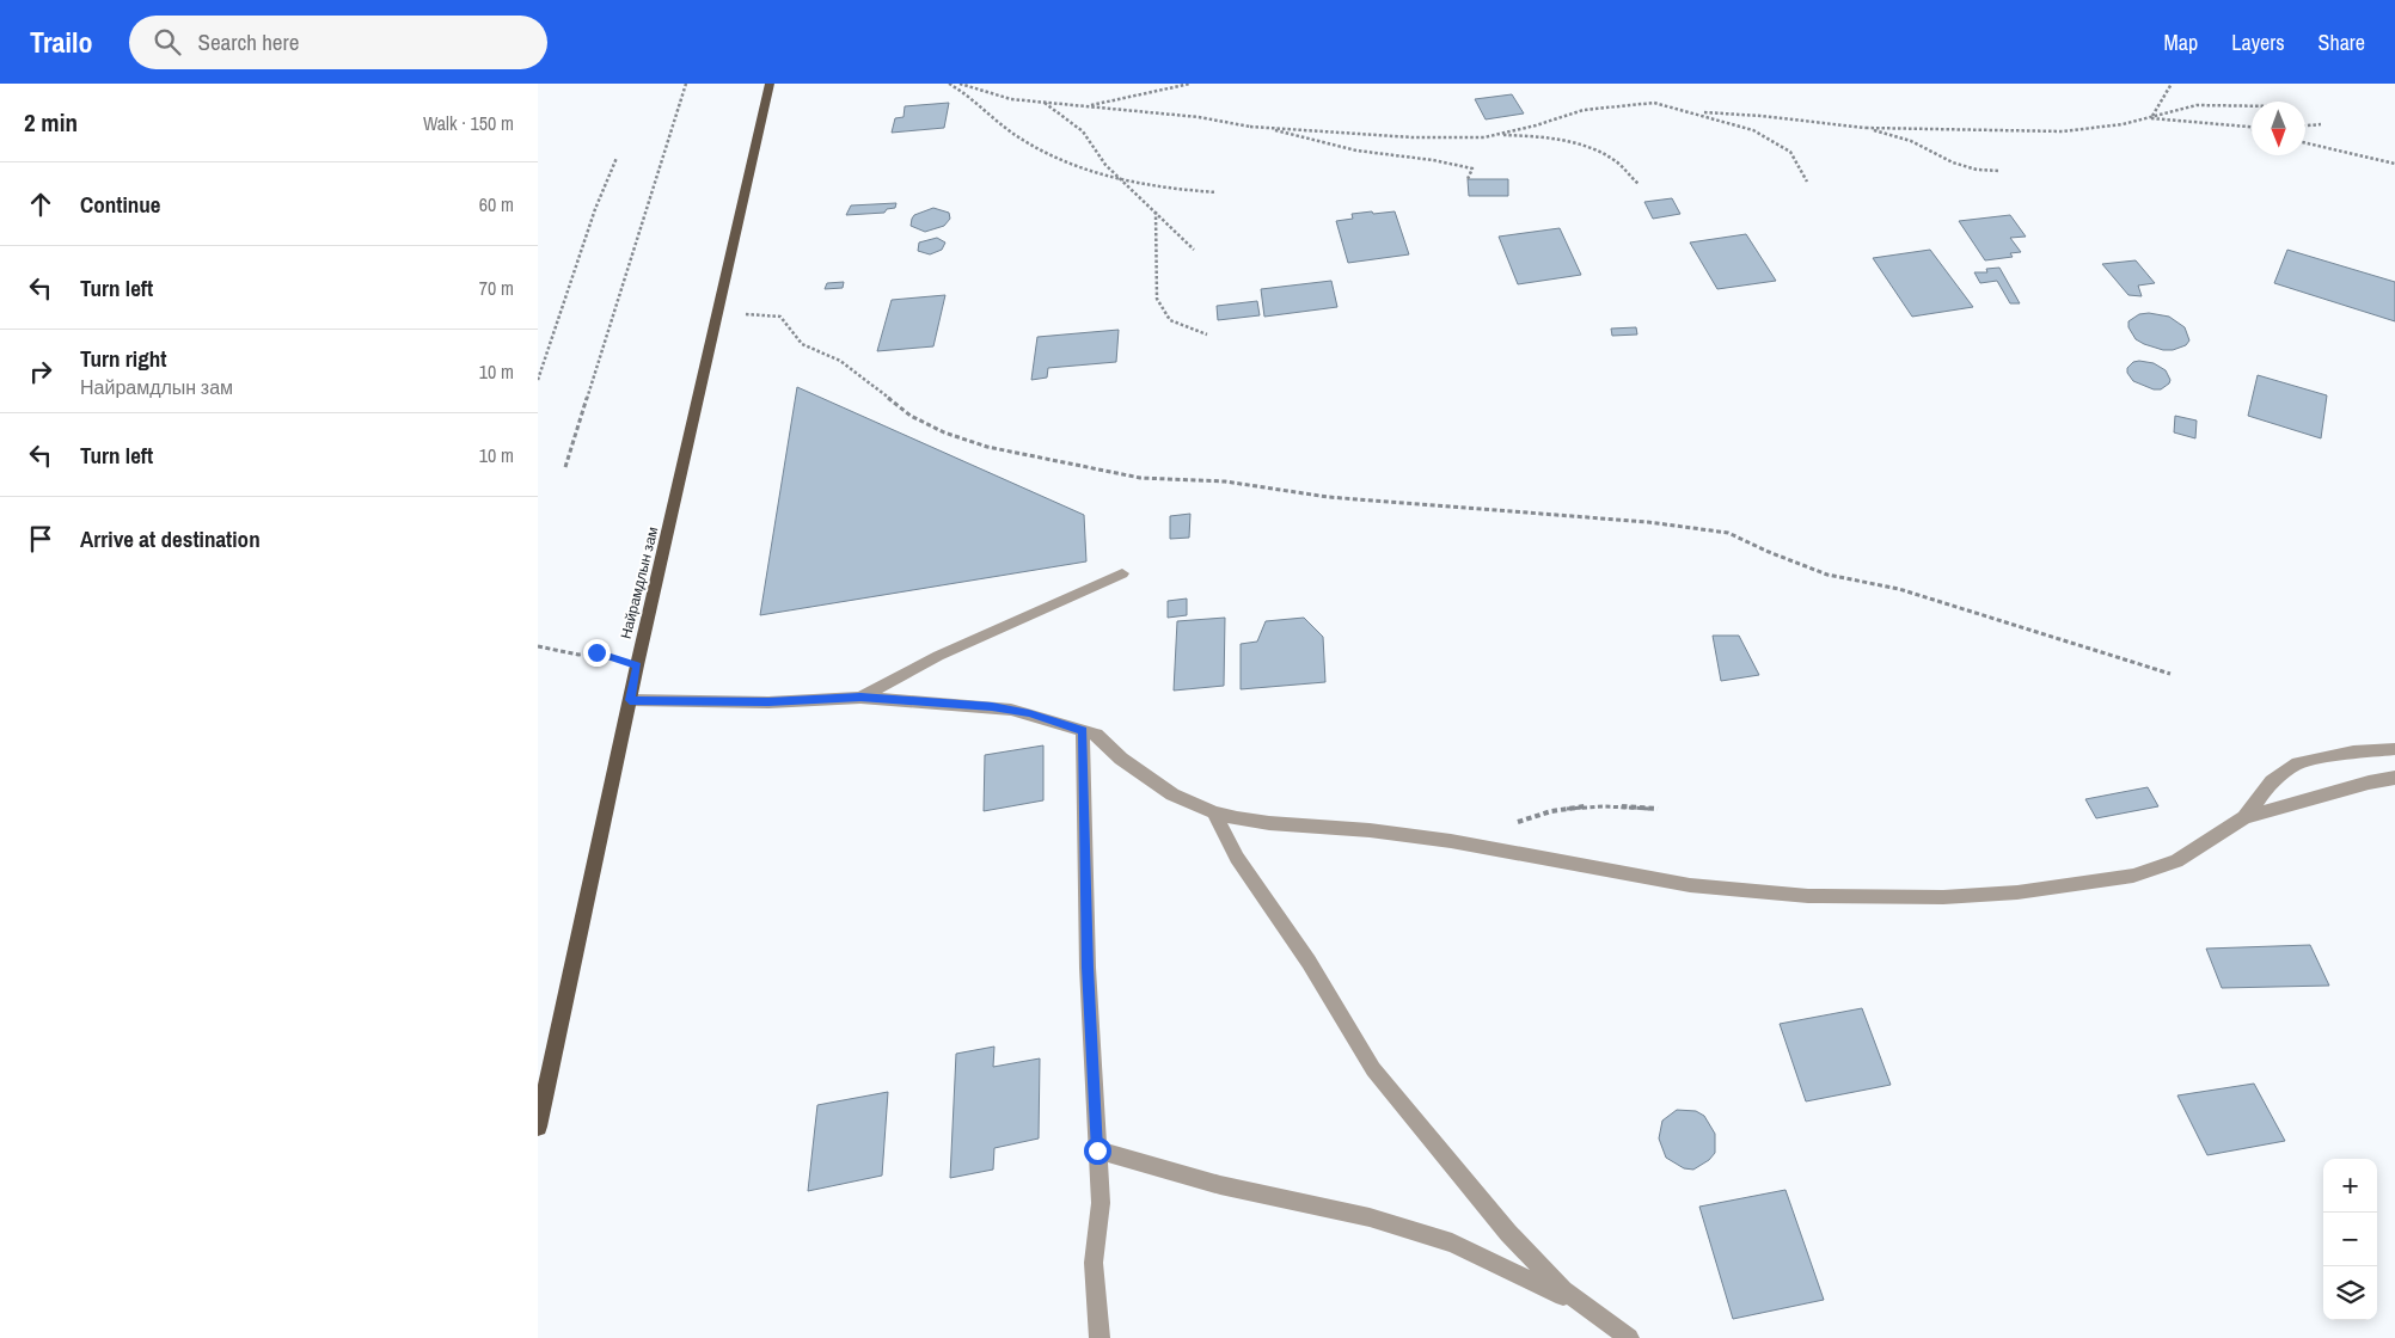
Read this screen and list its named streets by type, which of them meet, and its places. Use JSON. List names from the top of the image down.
{
  "streets": {
    "main road": ["Найрамдлын зам"]
  },
  "north": "bottom",
  "page": {
    "header": "Trailo",
    "search": "Search here",
    "nav": ["Map", "Layers", "Share"],
    "heading": ["2 min", "Walk · 150 m"],
    "list": [
      ["Continue", "60 m"],
      ["Turn left", "70 m"],
      ["Turn right", "Найрамдлын зам", "10 m"],
      ["Turn left", "10 m"],
      "Arrive at destination"
    ],
    "map_buttons": ["+", "−"]
  }
}
